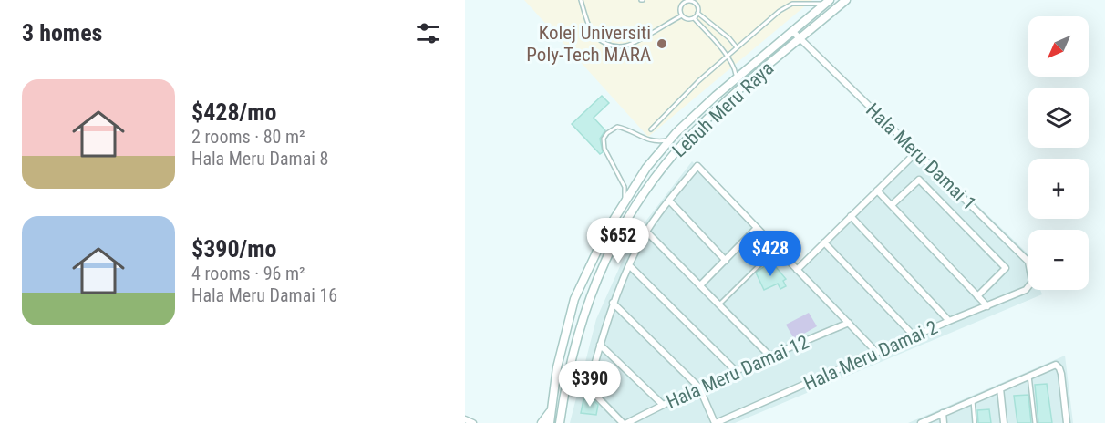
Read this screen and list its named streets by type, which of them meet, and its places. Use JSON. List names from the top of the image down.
{
  "streets": {
    "main road": ["Lebuh Meru Raya"],
    "street": ["Hala Meru Damai 1", "Hala Meru Damai 2", "Hala Meru Damai 12"]
  },
  "crossings": [
    ["Lebuh Meru Raya", "Hala Meru Damai 1"],
    ["Hala Meru Damai 1", "Hala Meru Damai 2"]
  ],
  "places": ["Kolej Universiti Poly-Tech MARA"],
  "north": "bottom left",
  "page": {
    "heading": "3 homes",
    "map_buttons": ["+", "−"],
    "list": [
      {
        "name": "$428/mo",
        "note": "2 rooms · 80 m² · Hala Meru Damai 8"
      },
      {
        "name": "$390/mo",
        "note": "4 rooms · 96 m² · Hala Meru Damai 16"
      }
    ],
    "price": ["$652", "$428", "$390"]
  }
}
